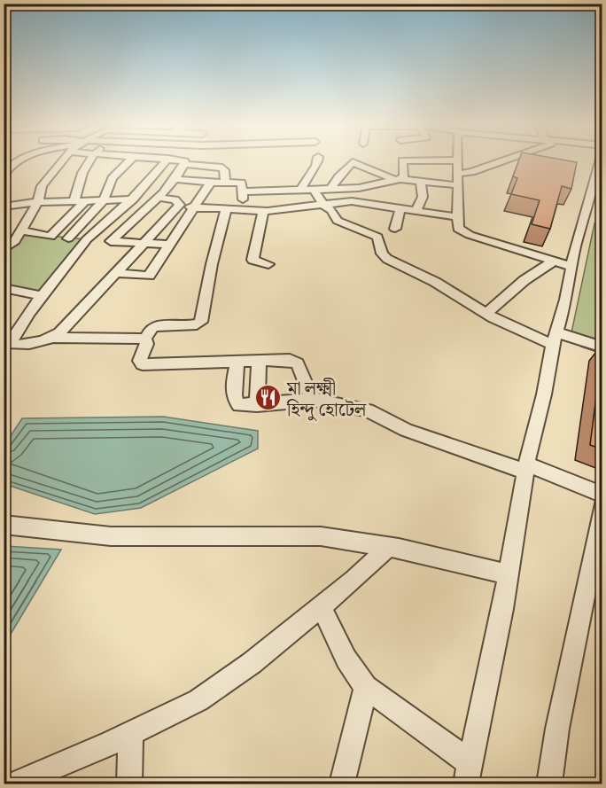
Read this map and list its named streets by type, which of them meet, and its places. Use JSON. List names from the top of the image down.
{
  "places": {
    "restaurant": ["মা লক্ষ্মী হিন্দু হোটেল"]
  }
}
